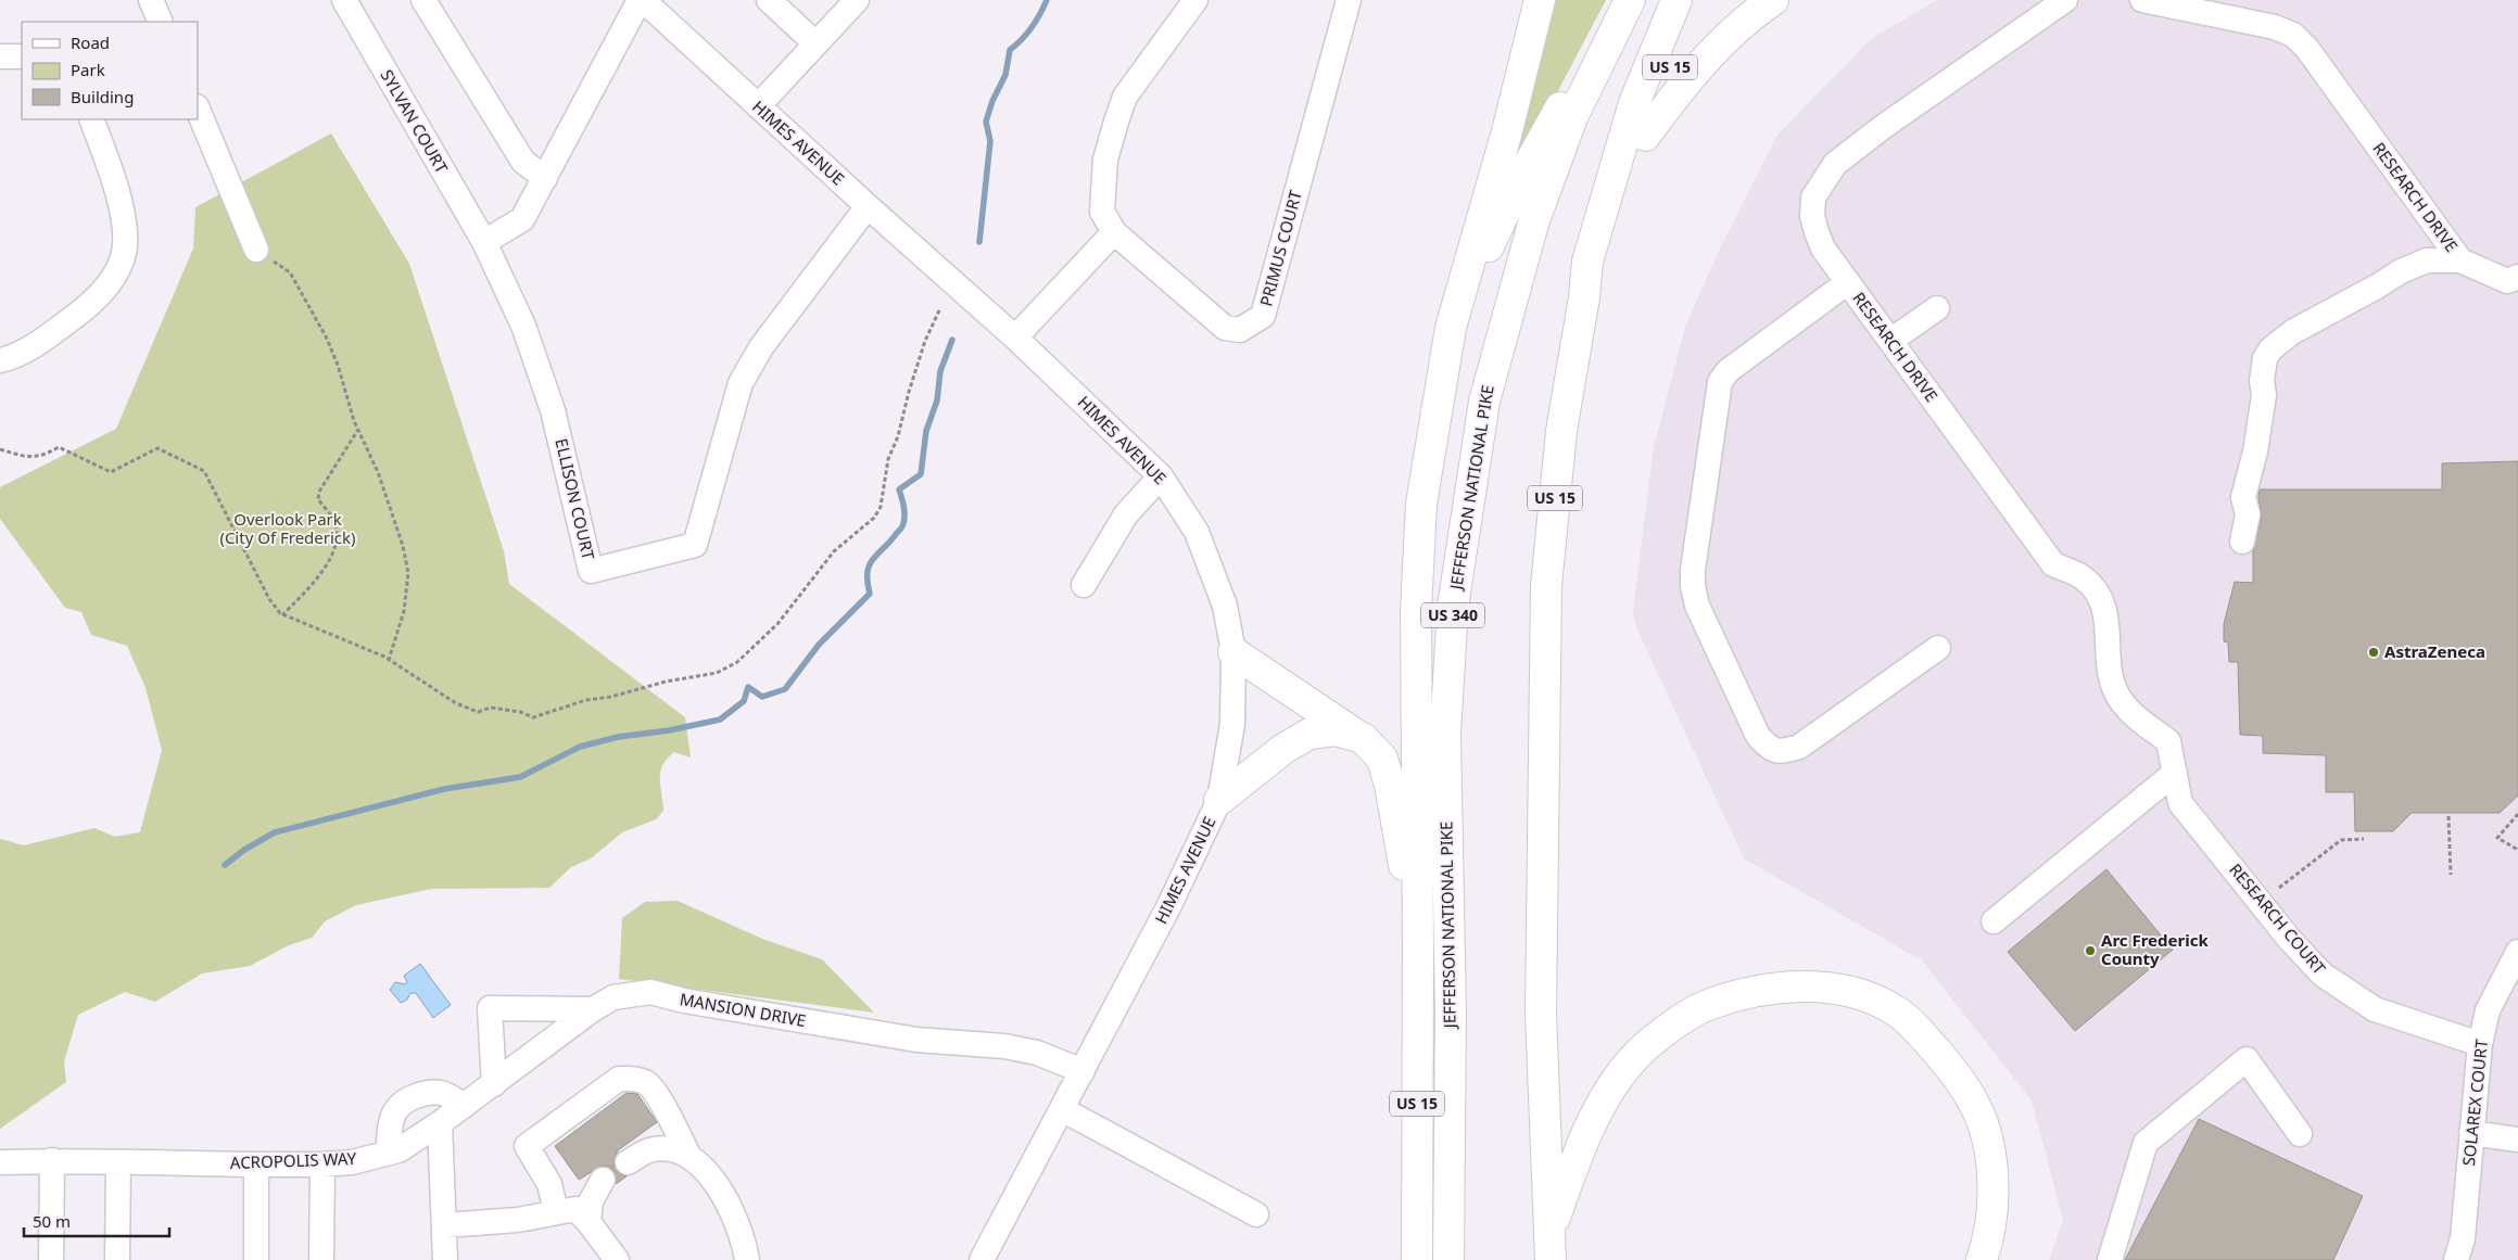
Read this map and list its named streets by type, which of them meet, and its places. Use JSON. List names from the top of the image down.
{
  "streets": {
    "highway": ["US 15", "JEFFERSON NATIONAL PIKE", "US 340"],
    "street": [
      "SYLVAN COURT",
      "HIMES AVENUE",
      "RESEARCH DRIVE",
      "PRIMUS COURT",
      "ELLISON COURT",
      "RESEARCH COURT",
      "MANSION DRIVE",
      "SOLAREX COURT",
      "ACROPOLIS WAY"
    ]
  },
  "crossings": [
    ["SYLVAN COURT", "ELLISON COURT"],
    ["HIMES AVENUE", "ELLISON COURT"],
    ["HIMES AVENUE", "MANSION DRIVE"],
    ["RESEARCH DRIVE", "RESEARCH COURT"],
    ["RESEARCH COURT", "SOLAREX COURT"],
    ["MANSION DRIVE", "ACROPOLIS WAY"]
  ],
  "parks": ["Overlook Park (City Of Frederick)"],
  "places": ["AstraZeneca", "Arc Frederick County"],
  "legend": ["Road", "Park", "Building"],
  "scale_bar": "50 m"
}
